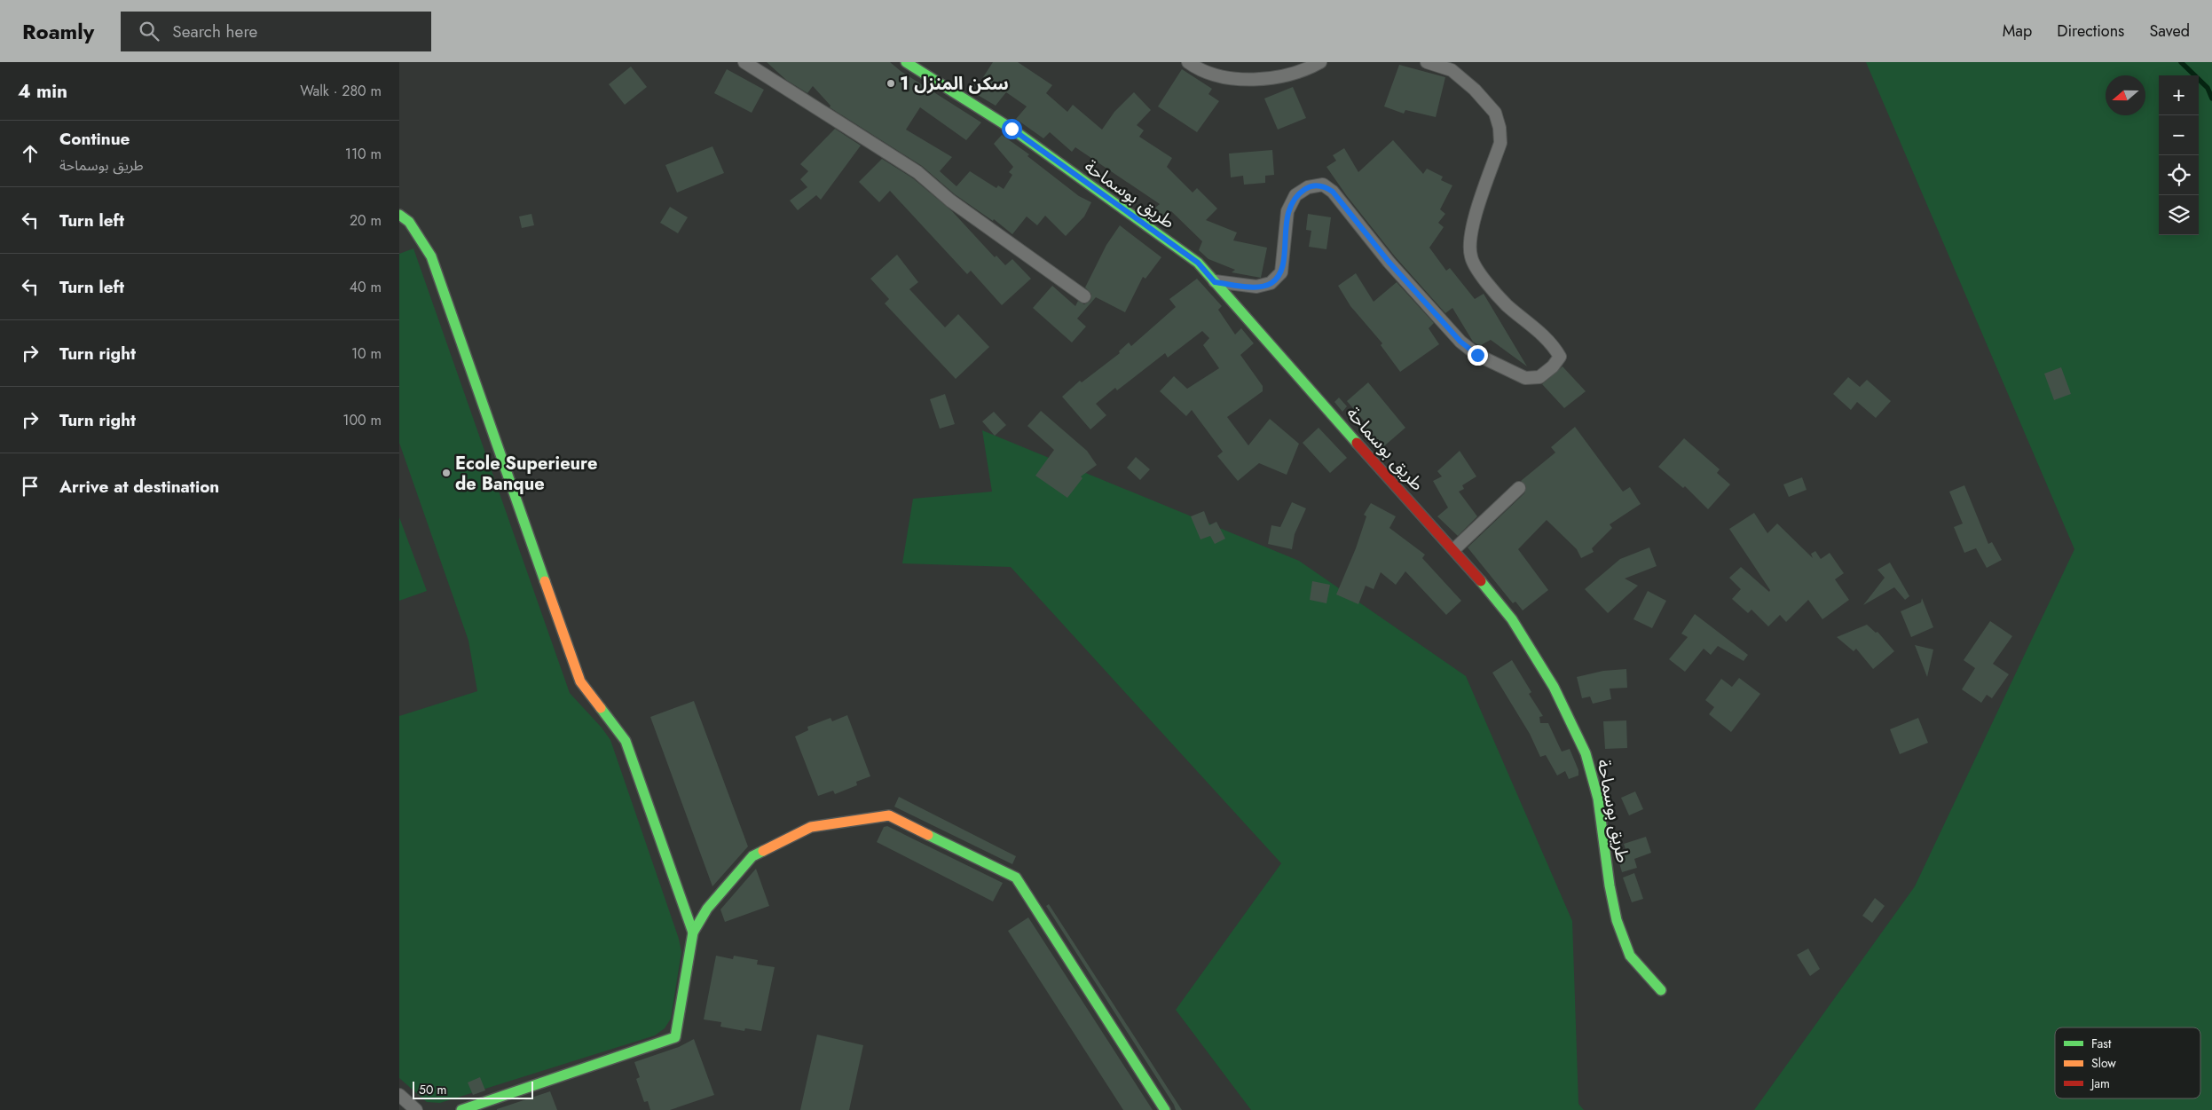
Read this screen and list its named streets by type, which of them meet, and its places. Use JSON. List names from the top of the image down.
{
  "streets": {
    "street": ["طريق بوسماحة"]
  },
  "places": ["سكن المنزل 1", "Ecole Superieure de Banque"],
  "legend": ["Fast", "Slow", "Jam"],
  "scale_bar": "50 m",
  "north": "left",
  "page": {
    "header": "Roamly",
    "search": "Search here",
    "nav": ["Map", "Directions", "Saved"],
    "heading": ["4 min", "Walk · 280 m"],
    "map_buttons": ["+", "−"],
    "list": [
      ["Continue", "طريق بوسماحة", "110 m"],
      ["Turn left", "20 m"],
      ["Turn left", "40 m"],
      ["Turn right", "10 m"],
      ["Turn right", "100 m"],
      "Arrive at destination"
    ],
    "scale": "50 m"
  }
}
